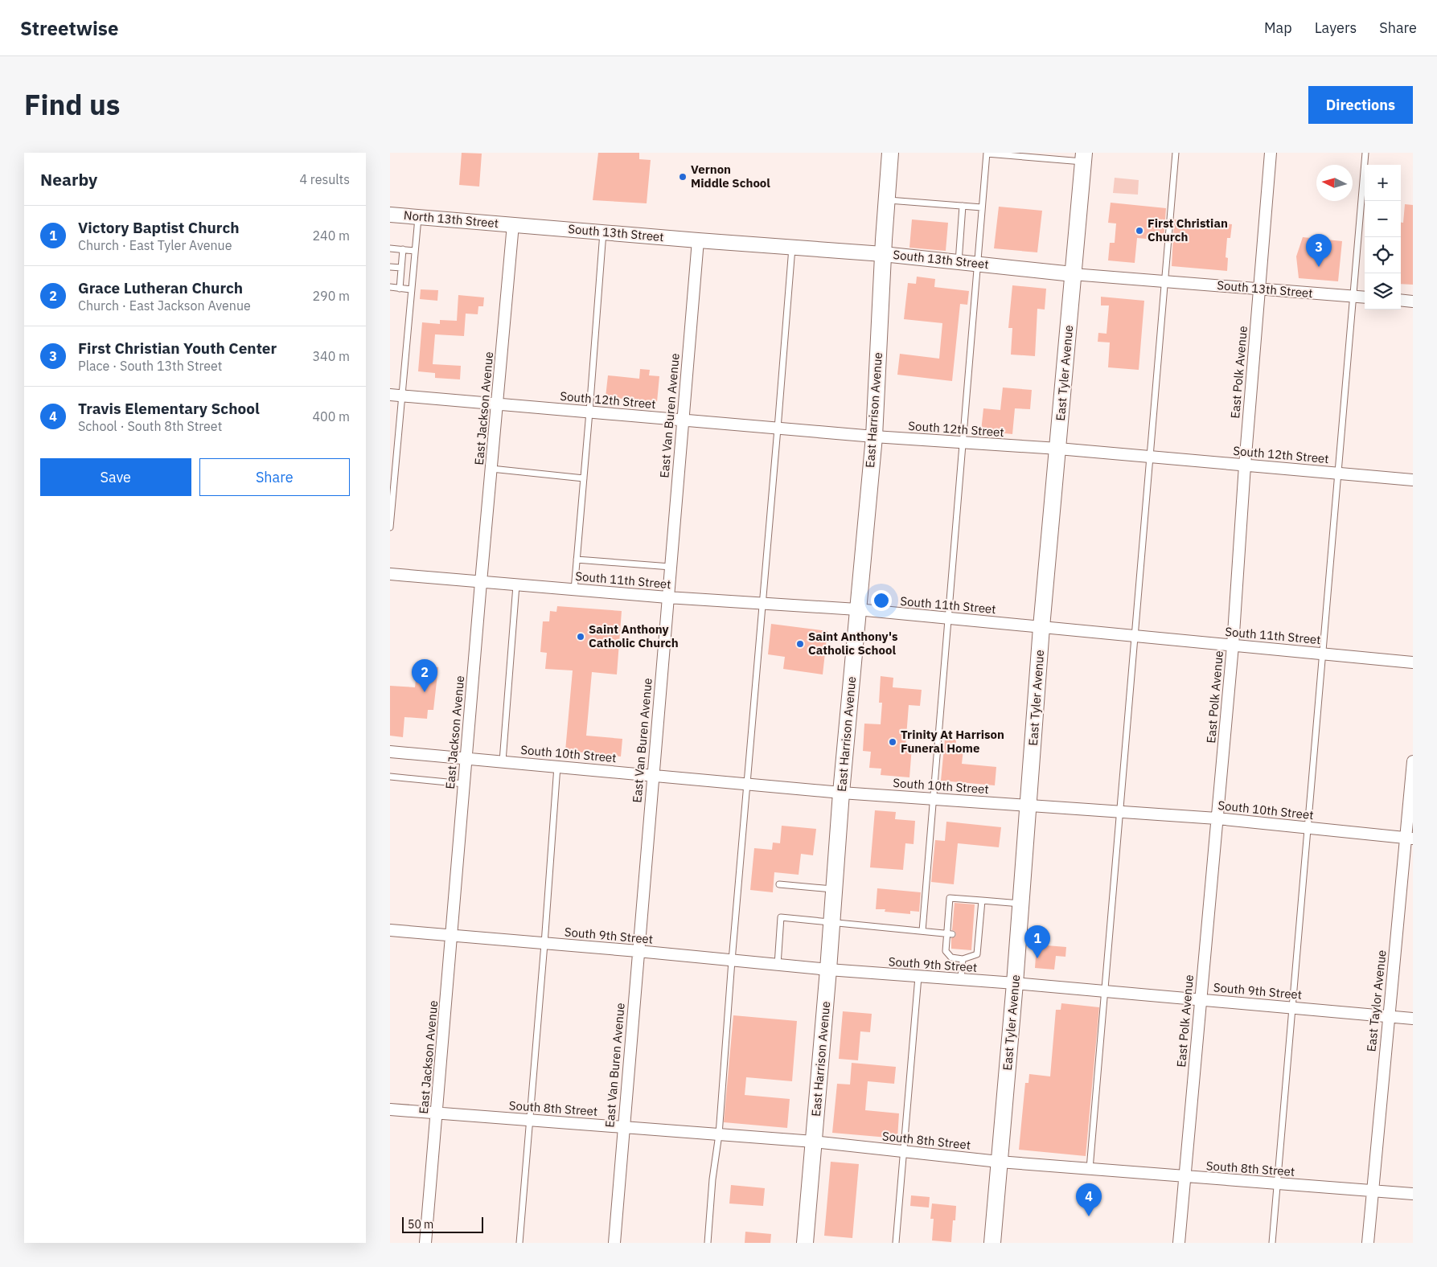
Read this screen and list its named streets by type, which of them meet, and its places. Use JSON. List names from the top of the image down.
{
  "streets": {
    "main road": ["East Tyler Avenue", "East Harrison Avenue"],
    "street": [
      "North 13th Street",
      "South 13th Street",
      "East Polk Avenue",
      "South 12th Street",
      "East Jackson Avenue",
      "East Van Buren Avenue",
      "South 11th Street",
      "South 10th Street",
      "South 9th Street",
      "East Taylor Avenue",
      "South 8th Street"
    ]
  },
  "crossings": [
    ["North 13th Street", "South 13th Street"],
    ["North 13th Street", "East Jackson Avenue"],
    ["South 13th Street", "East Polk Avenue"],
    ["South 13th Street", "East Tyler Avenue"],
    ["South 13th Street", "East Jackson Avenue"],
    ["South 13th Street", "East Harrison Avenue"],
    ["South 13th Street", "East Van Buren Avenue"],
    ["East Polk Avenue", "South 12th Street"],
    ["East Polk Avenue", "South 11th Street"],
    ["East Polk Avenue", "South 10th Street"],
    ["East Polk Avenue", "South 9th Street"],
    ["East Polk Avenue", "South 8th Street"],
    ["East Tyler Avenue", "South 12th Street"],
    ["East Tyler Avenue", "South 11th Street"],
    ["East Tyler Avenue", "South 10th Street"],
    ["East Tyler Avenue", "South 9th Street"],
    ["East Tyler Avenue", "South 8th Street"],
    ["South 12th Street", "East Jackson Avenue"],
    ["South 12th Street", "East Harrison Avenue"],
    ["South 12th Street", "East Van Buren Avenue"],
    ["East Jackson Avenue", "South 11th Street"],
    ["East Jackson Avenue", "South 10th Street"],
    ["East Jackson Avenue", "South 9th Street"],
    ["East Jackson Avenue", "South 8th Street"],
    ["East Harrison Avenue", "South 11th Street"],
    ["East Harrison Avenue", "South 10th Street"],
    ["East Harrison Avenue", "South 9th Street"],
    ["East Harrison Avenue", "South 8th Street"],
    ["East Van Buren Avenue", "South 11th Street"],
    ["East Van Buren Avenue", "South 10th Street"],
    ["East Van Buren Avenue", "South 9th Street"],
    ["East Van Buren Avenue", "South 8th Street"],
    ["South 10th Street", "East Taylor Avenue"],
    ["South 9th Street", "East Taylor Avenue"],
    ["East Taylor Avenue", "South 8th Street"]
  ],
  "places": [
    "Vernon Middle School",
    "First Christian Church",
    "Saint Anthony Catholic Church",
    "Saint Anthony's Catholic School",
    "Trinity At Harrison Funeral Home"
  ],
  "scale_bar": "50 m",
  "north": "left",
  "page": {
    "header": "Streetwise",
    "nav": ["Map", "Layers", "Share"],
    "title": "Find us",
    "buttons": [
      "Directions",
      ["Save", "Share"]
    ],
    "heading": ["Nearby", "4 results"],
    "map_buttons": ["+", "−"],
    "list": [
      {
        "mark": "1",
        "name": "Victory Baptist Church",
        "note": "Church · East Tyler Avenue",
        "value": "240 m"
      },
      {
        "mark": "2",
        "name": "Grace Lutheran Church",
        "note": "Church · East Jackson Avenue",
        "value": "290 m"
      },
      {
        "mark": "3",
        "name": "First Christian Youth Center",
        "note": "Place · South 13th Street",
        "value": "340 m"
      },
      {
        "mark": "4",
        "name": "Travis Elementary School",
        "note": "School · South 8th Street",
        "value": "400 m"
      }
    ],
    "pins": [
      "3",
      "2",
      "1",
      "4"
    ],
    "scale": "50 m"
  }
}
